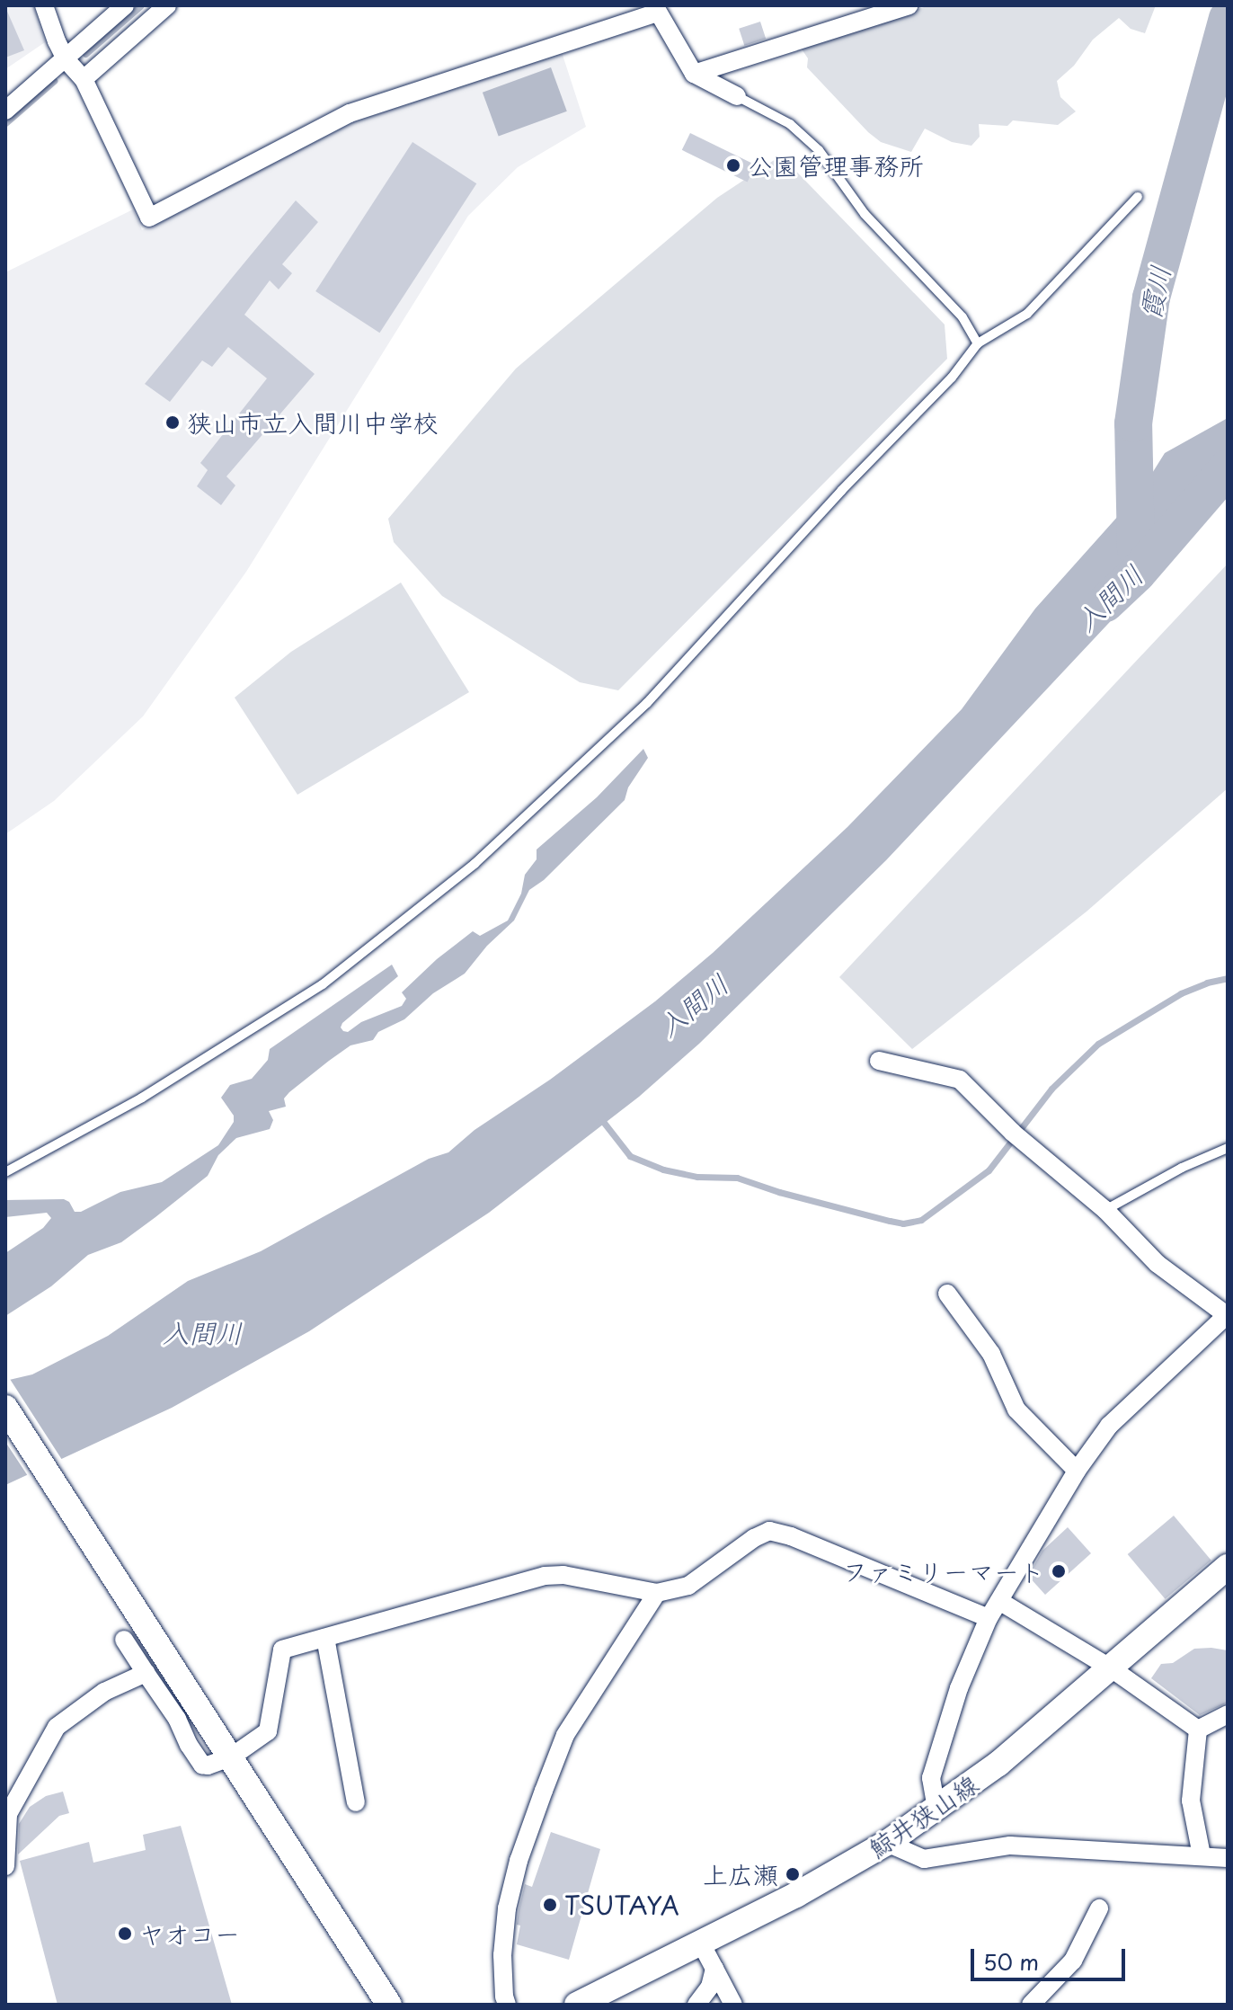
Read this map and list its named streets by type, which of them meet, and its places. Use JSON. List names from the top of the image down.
{
  "streets": {
    "main road": ["鯨井狭山線"]
  },
  "water": ["霞川", "入間川"],
  "places": [
    "公園管理事務所",
    "狭山市立入間川中学校",
    "ファミリーマート",
    "上広瀬",
    "TSUTAYA",
    "ヤオコー"
  ],
  "scale_bar": "50 m"
}
